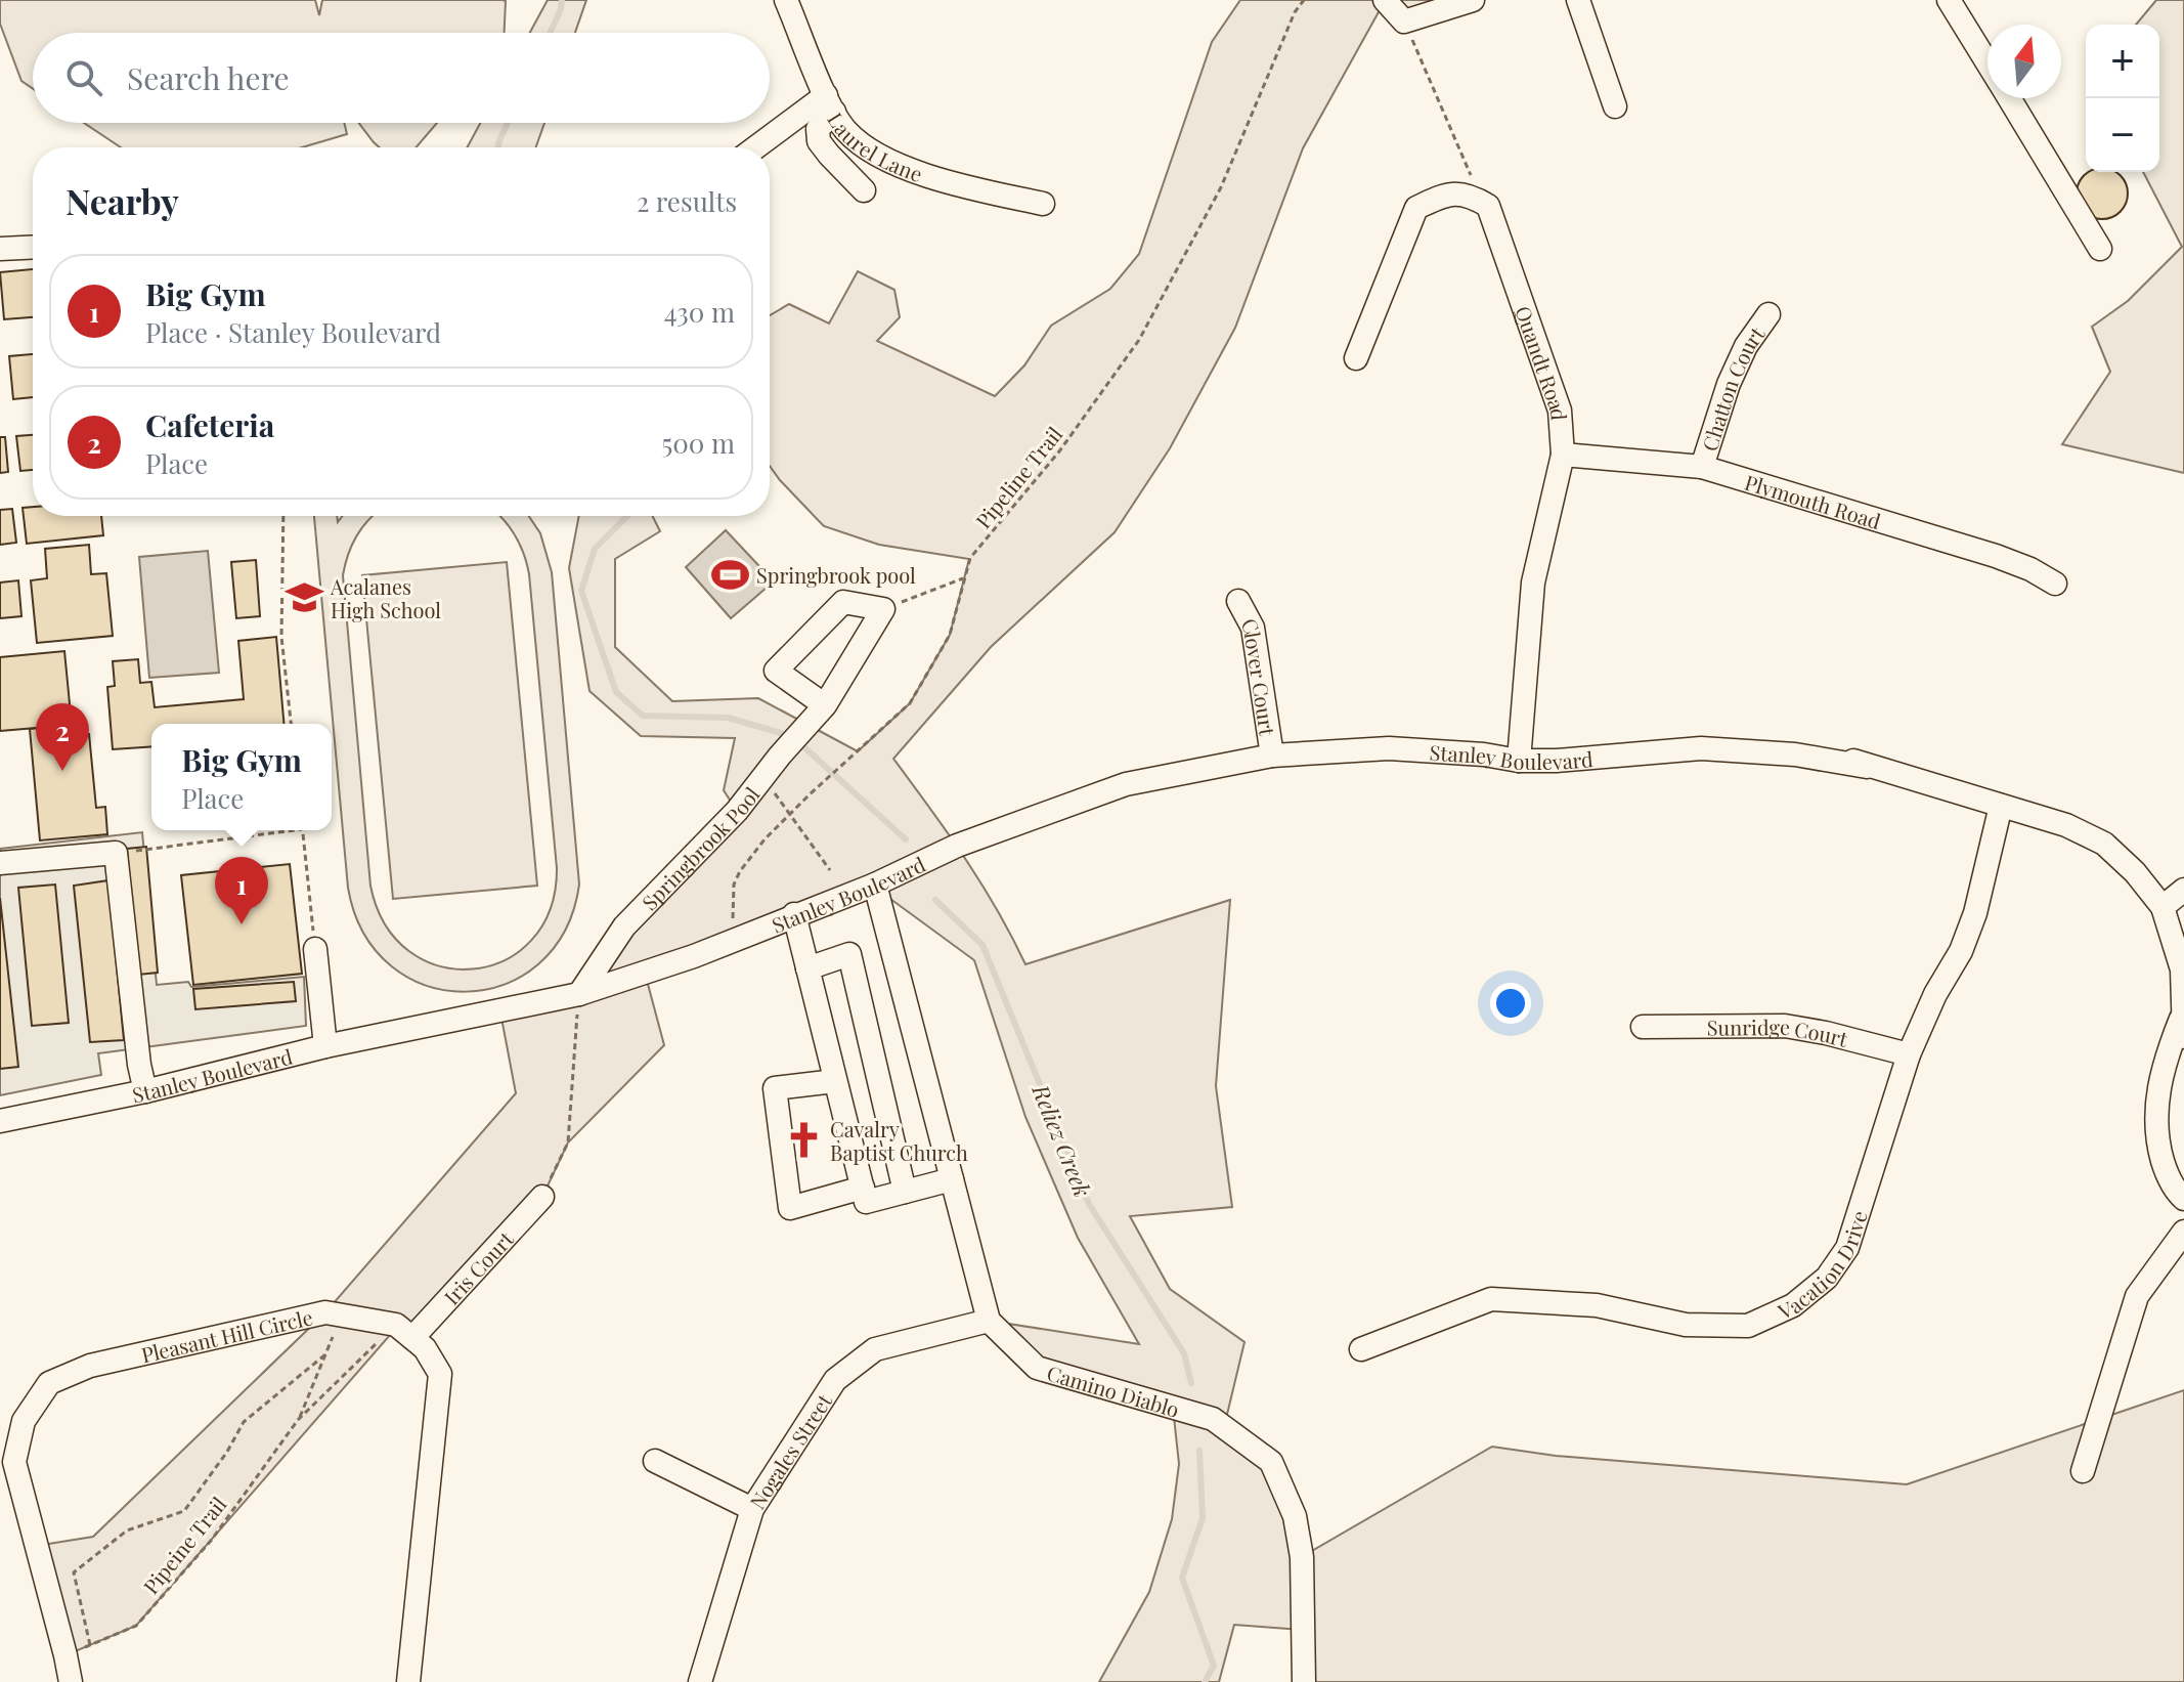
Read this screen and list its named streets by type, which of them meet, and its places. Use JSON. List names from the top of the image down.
{
  "streets": {
    "street": [
      "Laurel Lane",
      "Quandt Road",
      "Chatton Court",
      "Plymouth Road",
      "Clover Court",
      "Stanley Boulevard",
      "Springbrook Pool",
      "Sunridge Court",
      "Vacation Drive",
      "Iris Court",
      "Pleasant Hill Circle",
      "Camino Diablo",
      "Nogales Street"
    ],
    "path": ["Pipeline Trail", "Pipeine Trail"]
  },
  "crossings": [
    ["Quandt Road", "Plymouth Road"],
    ["Quandt Road", "Stanley Boulevard"],
    ["Chatton Court", "Plymouth Road"],
    ["Pipeline Trail", "Stanley Boulevard"],
    ["Clover Court", "Stanley Boulevard"],
    ["Stanley Boulevard", "Springbrook Pool"],
    ["Stanley Boulevard", "Vacation Drive"],
    ["Sunridge Court", "Vacation Drive"],
    ["Iris Court", "Pleasant Hill Circle"],
    ["Pleasant Hill Circle", "Pipeine Trail"],
    ["Camino Diablo", "Nogales Street"]
  ],
  "water": ["Reliez Creek"],
  "places": {
    "sports": ["Springbrook pool"],
    "school or university": ["Acalanes High School"],
    "church": ["Cavalry Baptist Church"]
  },
  "north": "top",
  "page": {
    "map_buttons": ["+", "−"],
    "search": "Search here",
    "heading": ["Nearby", "2 results"],
    "list": [
      {
        "mark": "1",
        "name": "Big Gym",
        "note": "Place · Stanley Boulevard",
        "value": "430 m"
      },
      {
        "mark": "2",
        "name": "Cafeteria",
        "note": "Place",
        "value": "500 m"
      }
    ],
    "pins": ["2", "1"],
    "popup": ["Big Gym", "Place"]
  }
}
